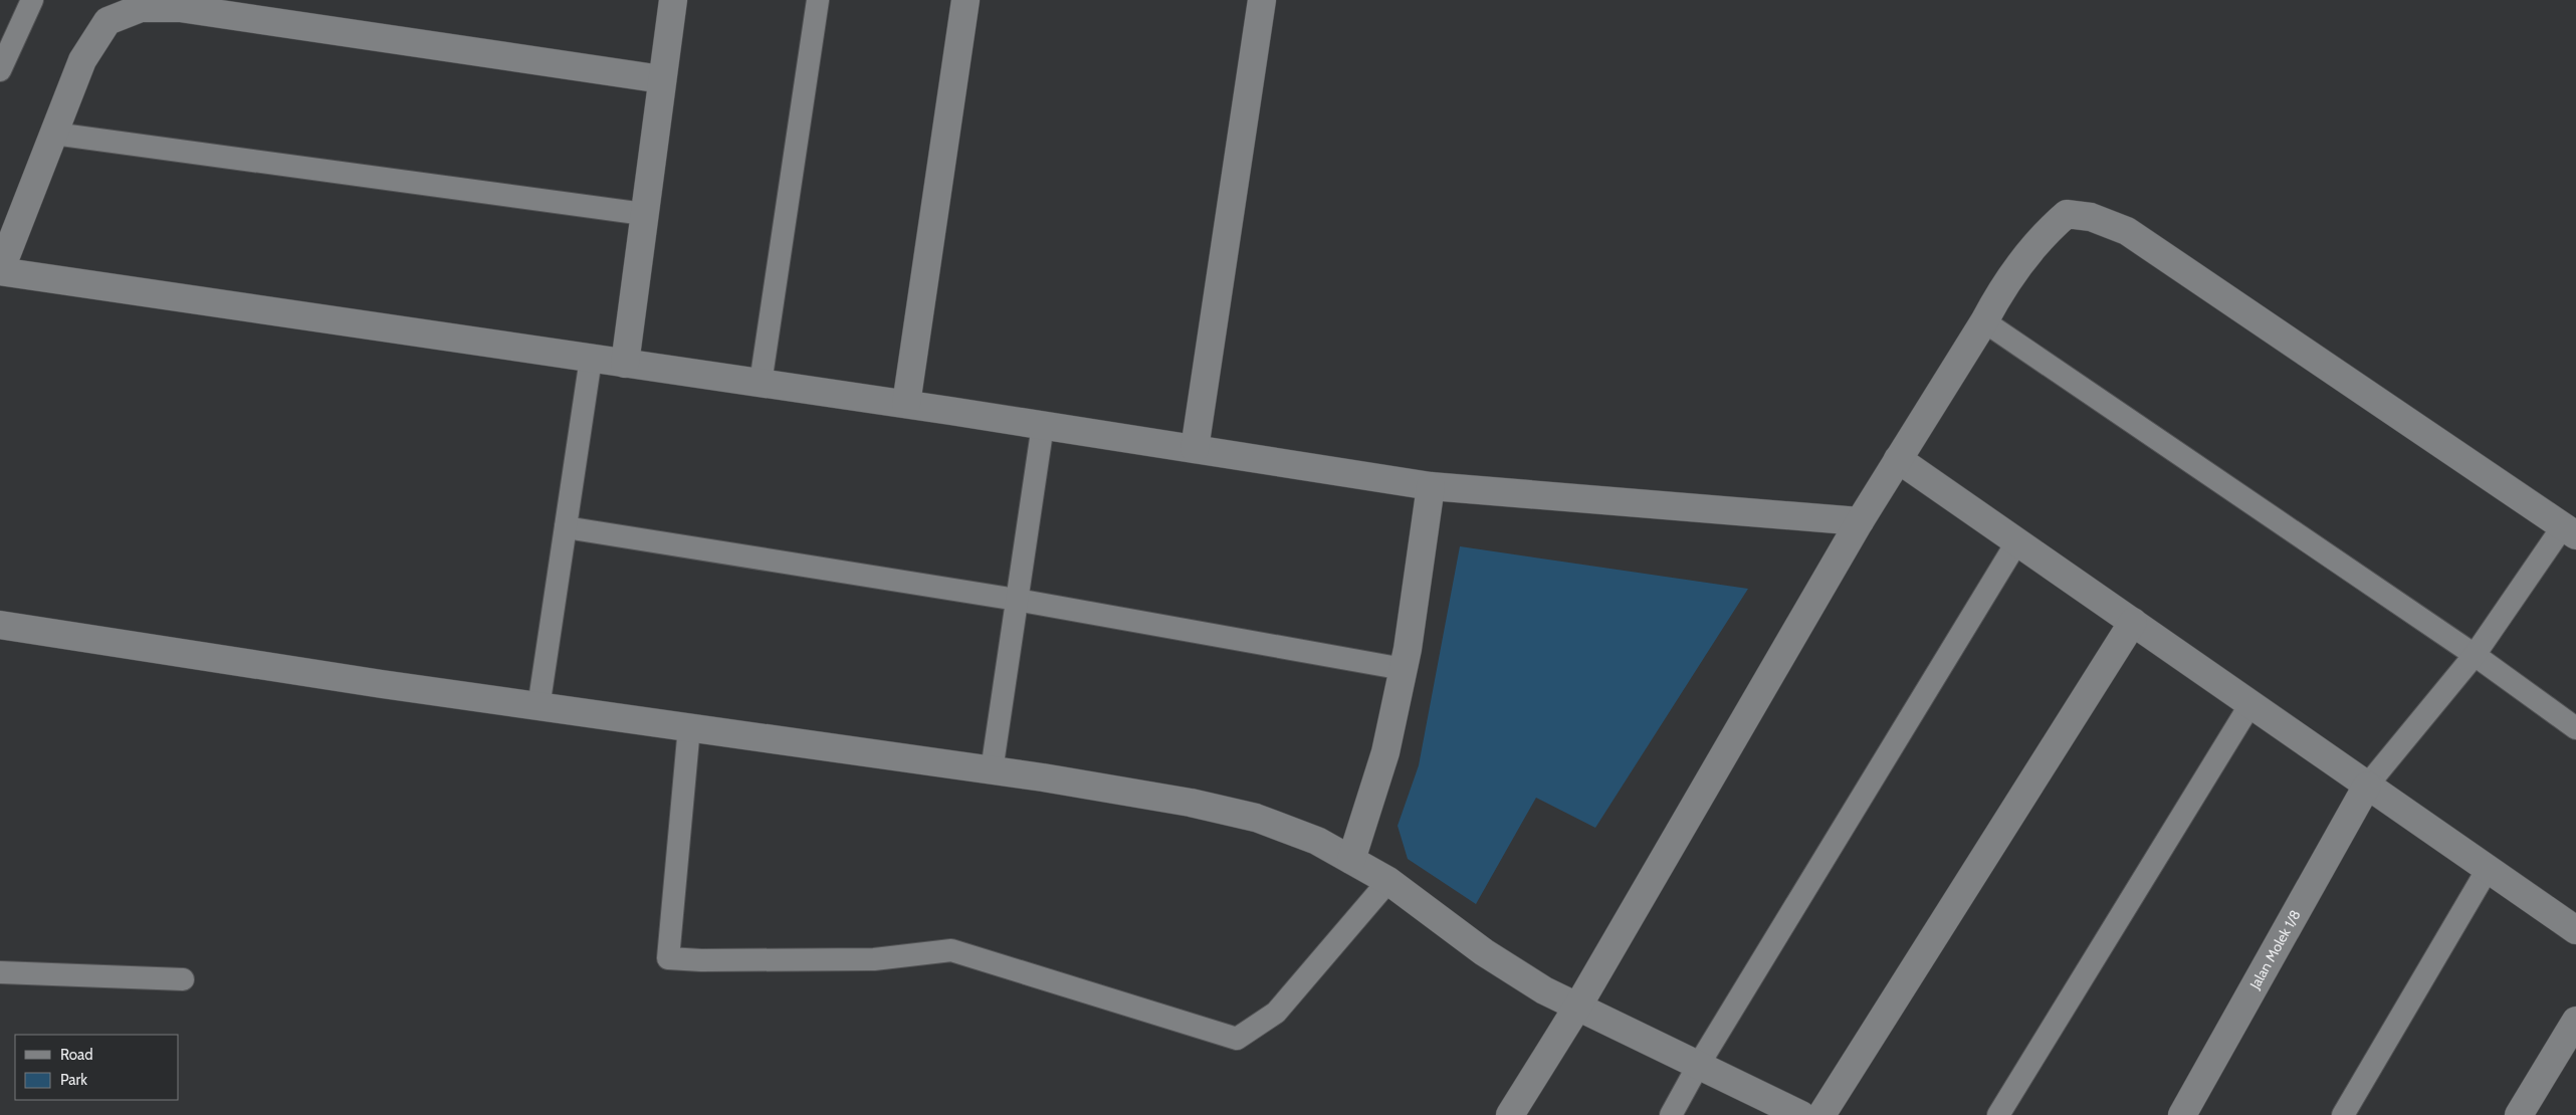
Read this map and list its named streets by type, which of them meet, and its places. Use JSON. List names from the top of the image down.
{
  "streets": {
    "street": ["Jalan Molek 1/8"]
  },
  "legend": ["Road", "Park"]
}
